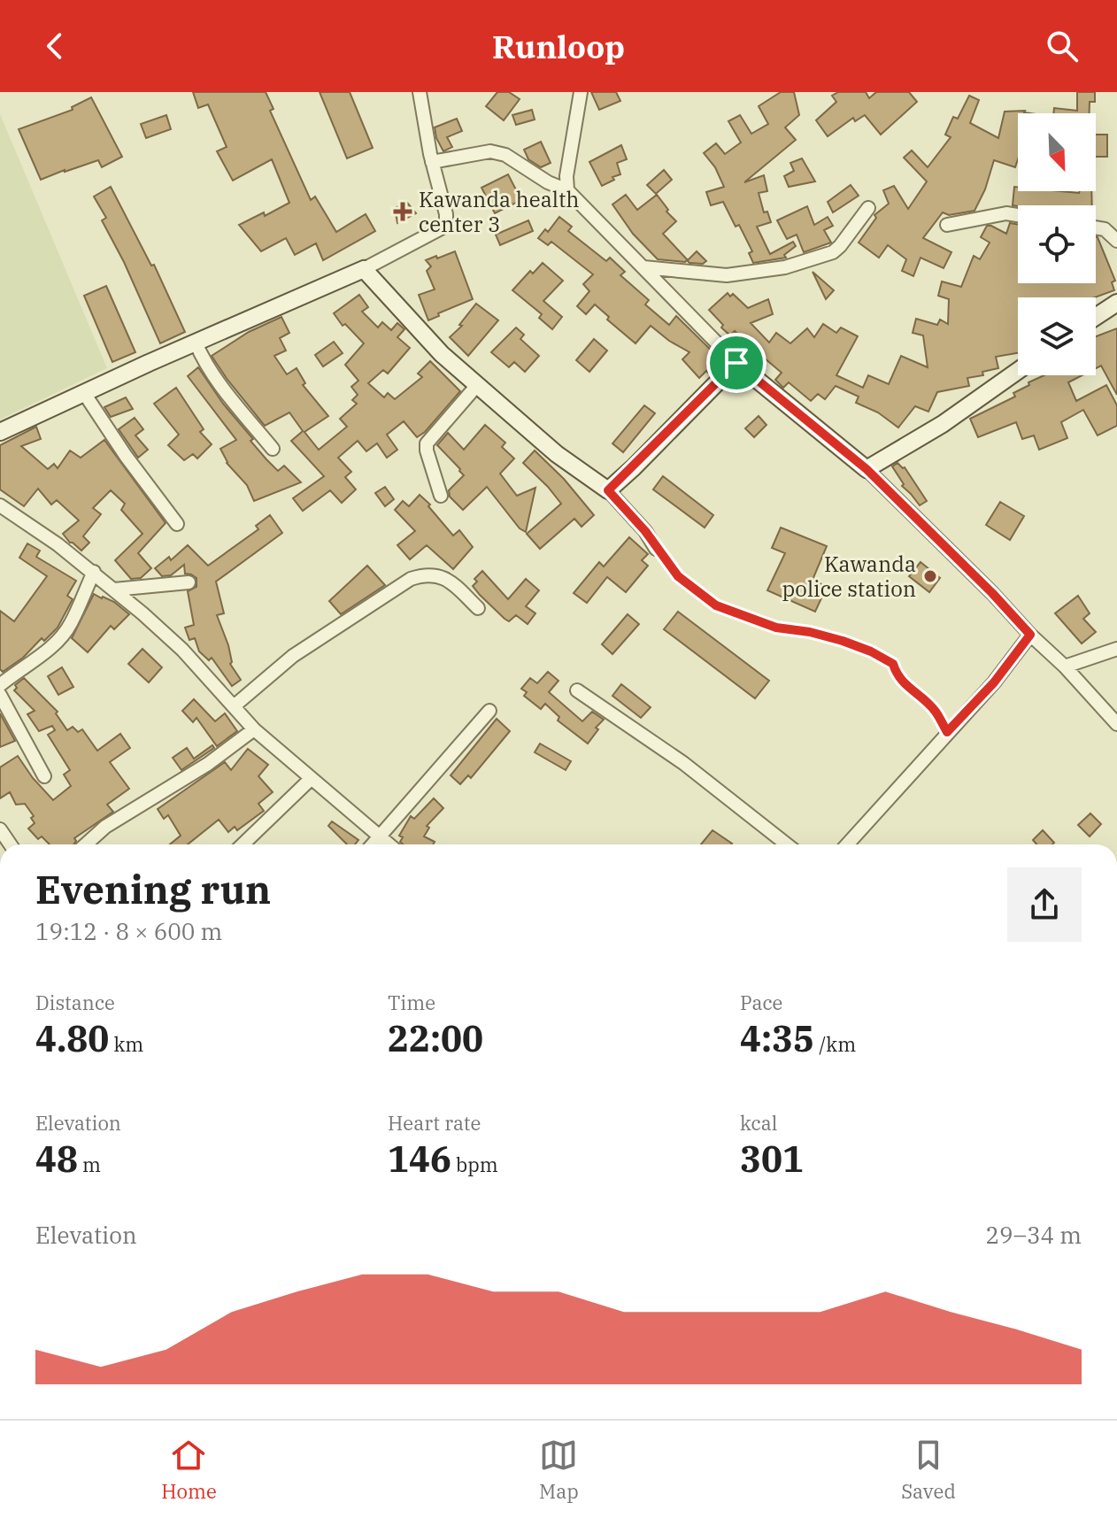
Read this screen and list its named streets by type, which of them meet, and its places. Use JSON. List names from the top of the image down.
{
  "places": {
    "health": ["Kawanda health center 3"],
    "other": ["Kawanda police station"]
  },
  "north": "bottom right",
  "page": {
    "header": "Runloop",
    "heading": ["Evening run", "19:12 · 8 × 600 m"],
    "stats": [
      ["Distance", "4.80 km"],
      ["Time", "22:00"],
      ["Pace", "4:35 /km"],
      ["Elevation", "48 m"],
      ["Heart rate", "146 bpm"],
      ["kcal", "301"]
    ],
    "chart": ["Elevation", "29–34 m"],
    "tabs": ["Home", "Map", "Saved"]
  }
}
